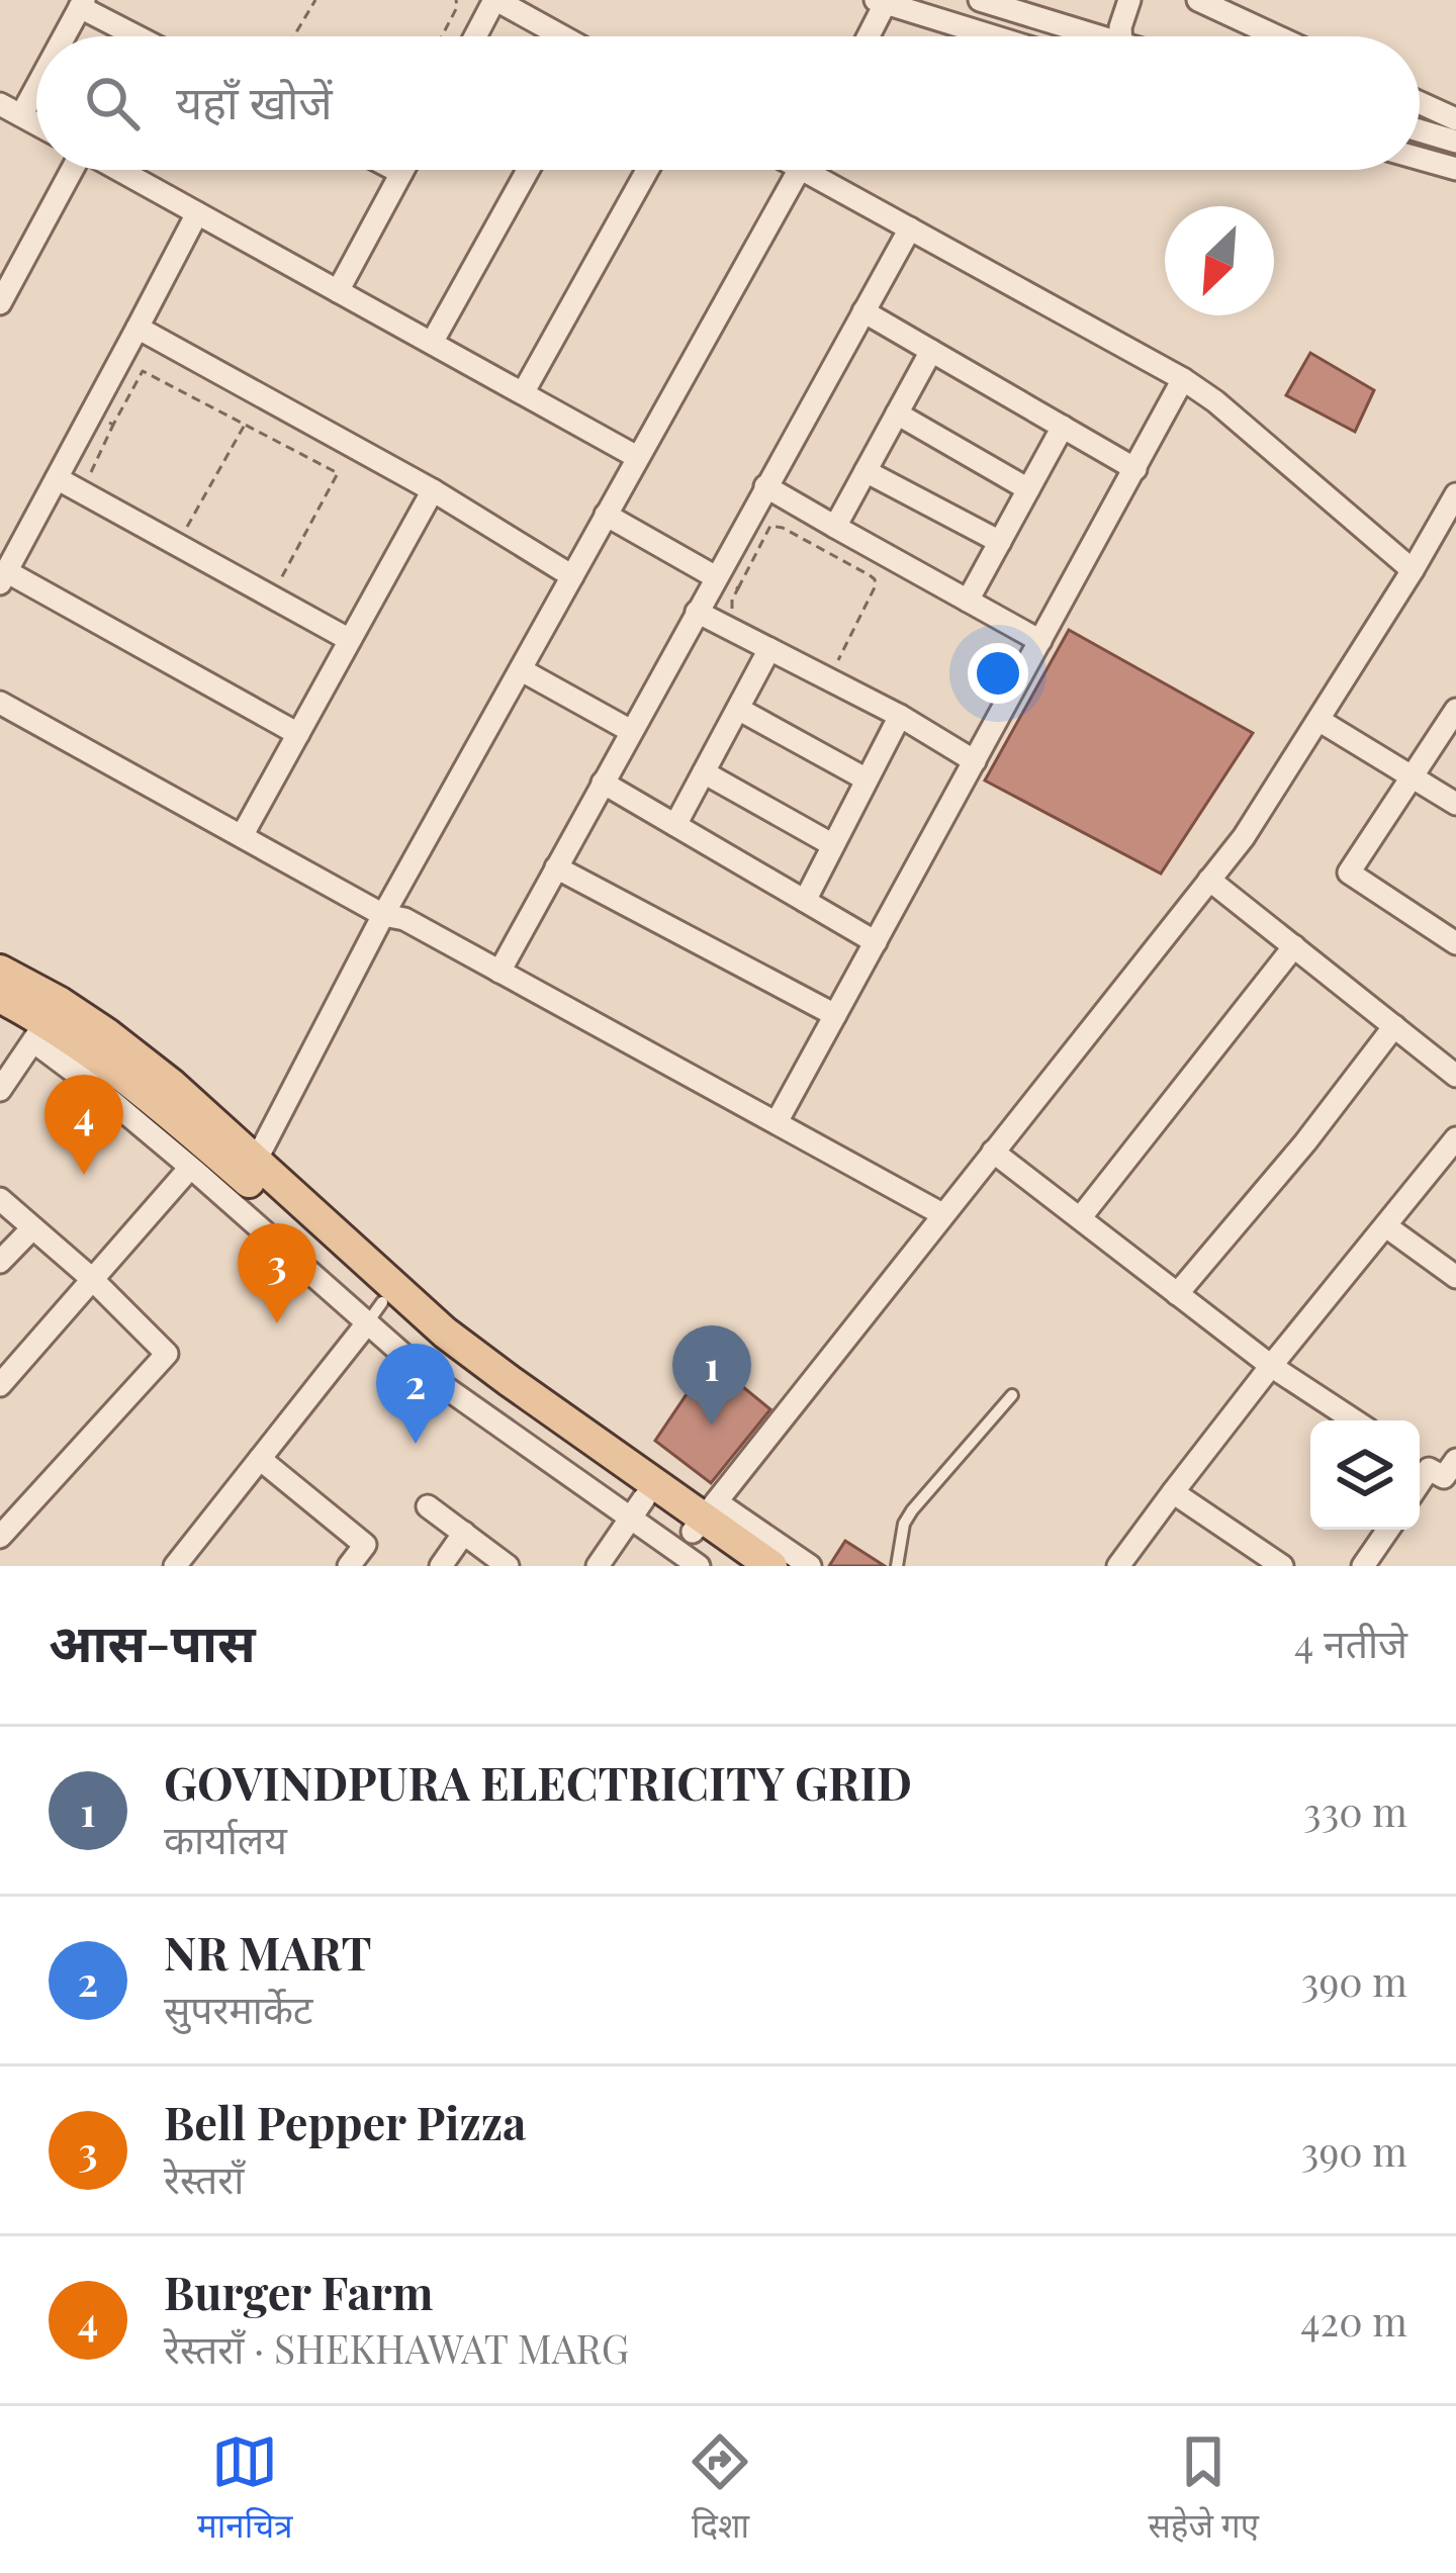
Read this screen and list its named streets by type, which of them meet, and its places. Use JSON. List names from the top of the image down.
{
  "north": "bottom left",
  "page": {
    "search": "यहाँ खोजें",
    "pins": [
      "4",
      "3",
      "1",
      "2"
    ],
    "heading": ["आस-पास", "4 नतीजे"],
    "list": [
      {
        "mark": "1",
        "name": "GOVINDPURA ELECTRICITY GRID",
        "note": "कार्यालय",
        "value": "330 m"
      },
      {
        "mark": "2",
        "name": "NR MART",
        "note": "सुपरमार्केट",
        "value": "390 m"
      },
      {
        "mark": "3",
        "name": "Bell Pepper Pizza",
        "note": "रेस्तराँ",
        "value": "390 m"
      },
      {
        "mark": "4",
        "name": "Burger Farm",
        "note": "रेस्तराँ · SHEKHAWAT MARG",
        "value": "420 m"
      }
    ],
    "nav": ["मानचित्र", "दिशा", "सहेजे गए"]
  }
}
